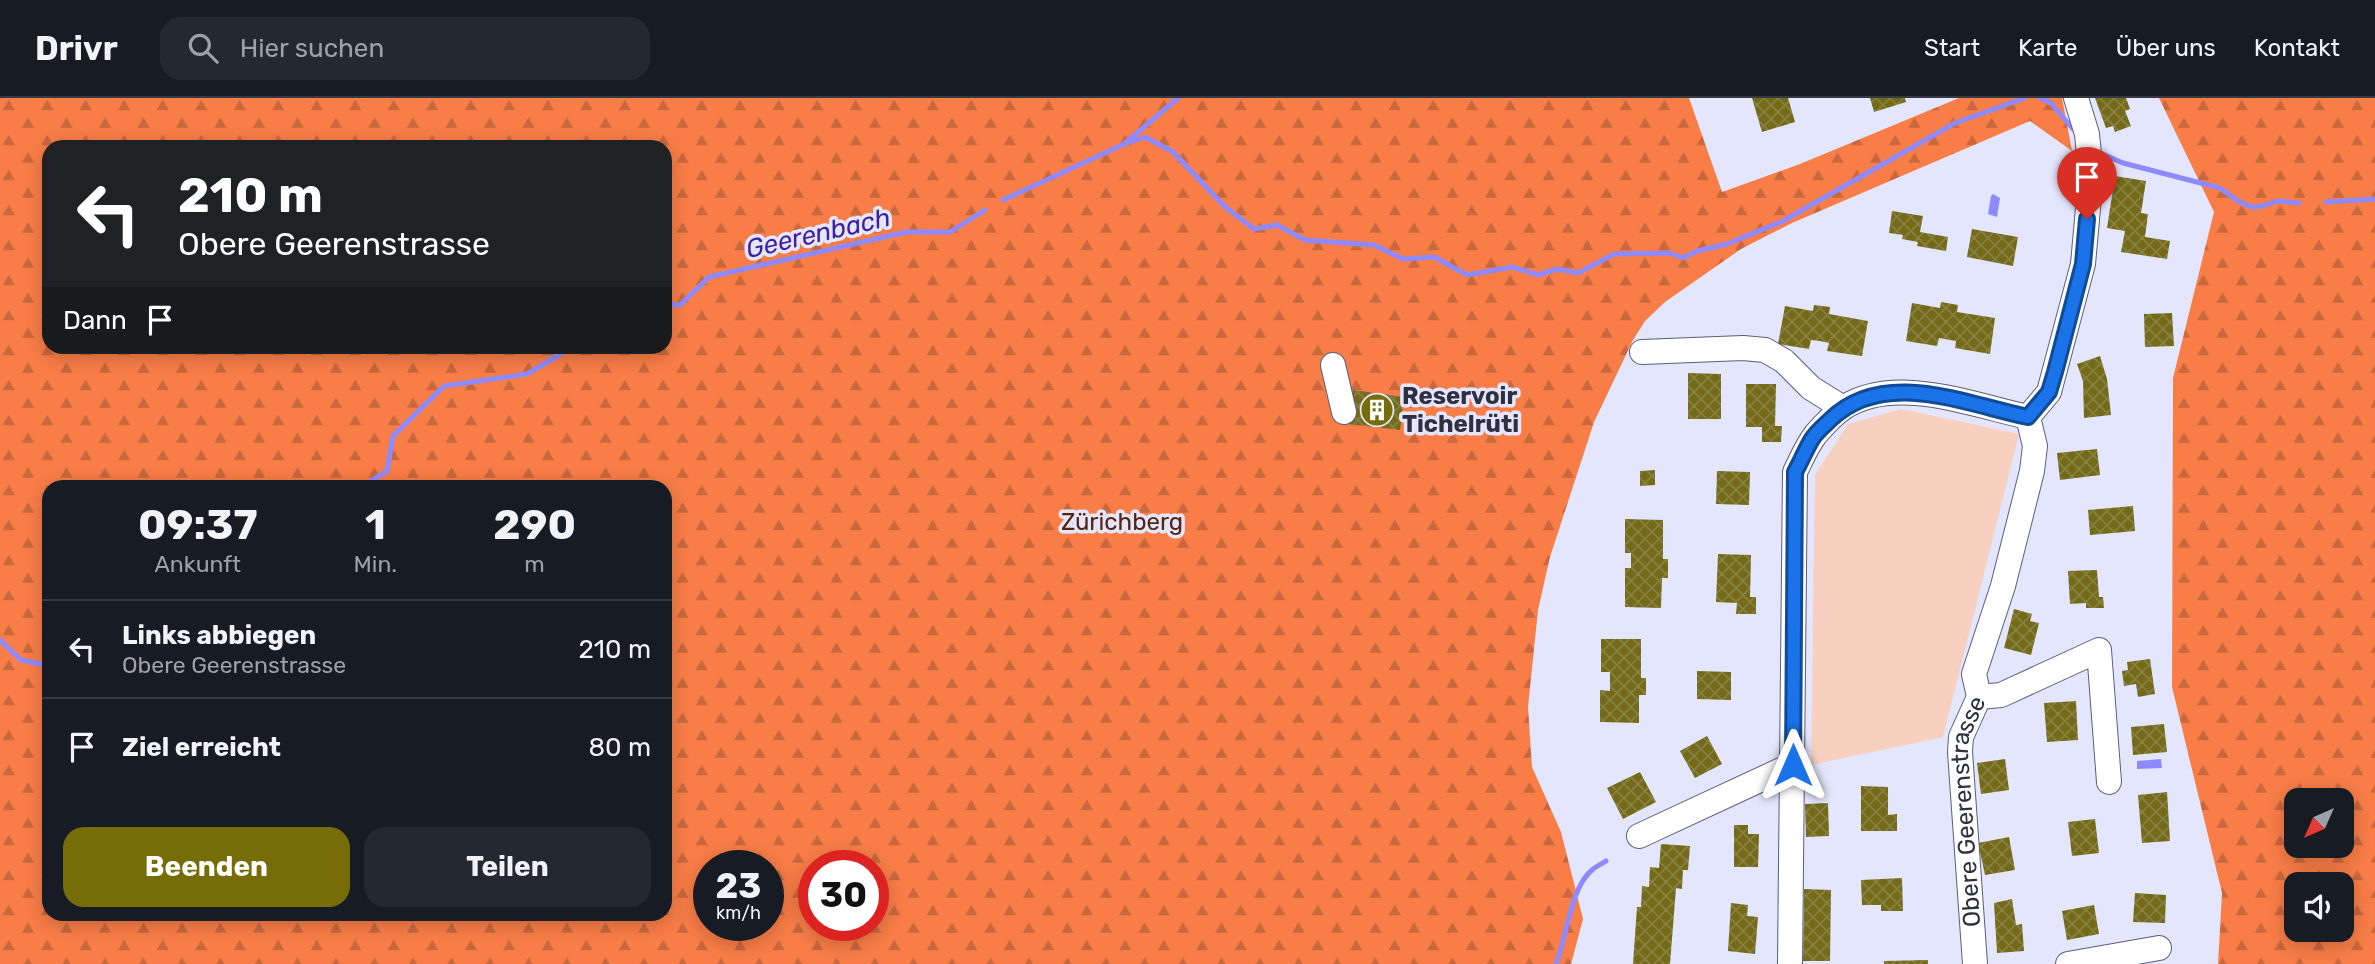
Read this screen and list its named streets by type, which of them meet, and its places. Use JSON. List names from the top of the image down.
{
  "streets": {
    "street": ["Obere Geerenstrasse"]
  },
  "water": ["Geerenbach"],
  "parks": ["Zürichberg"],
  "places": {
    "building": ["Reservoir Tichelrüti"]
  },
  "north": "bottom left",
  "page": {
    "header": "Drivr",
    "search": "Hier suchen",
    "nav": [
      "Start",
      "Karte",
      "Über uns",
      "Kontakt"
    ],
    "turn": ["210 m", "Obere Geerenstrasse"],
    "then": "Dann",
    "eta": [
      "09:37",
      "Ankunft",
      "1",
      "Min.",
      "290",
      "m"
    ],
    "list": [
      {
        "name": "Links abbiegen",
        "note": "Obere Geerenstrasse",
        "value": "210 m"
      },
      {
        "name": "Ziel erreicht",
        "value": "80 m"
      }
    ],
    "buttons": ["Beenden", "Teilen"],
    "speed": "23 km/h",
    "limit": "30"
  }
}
